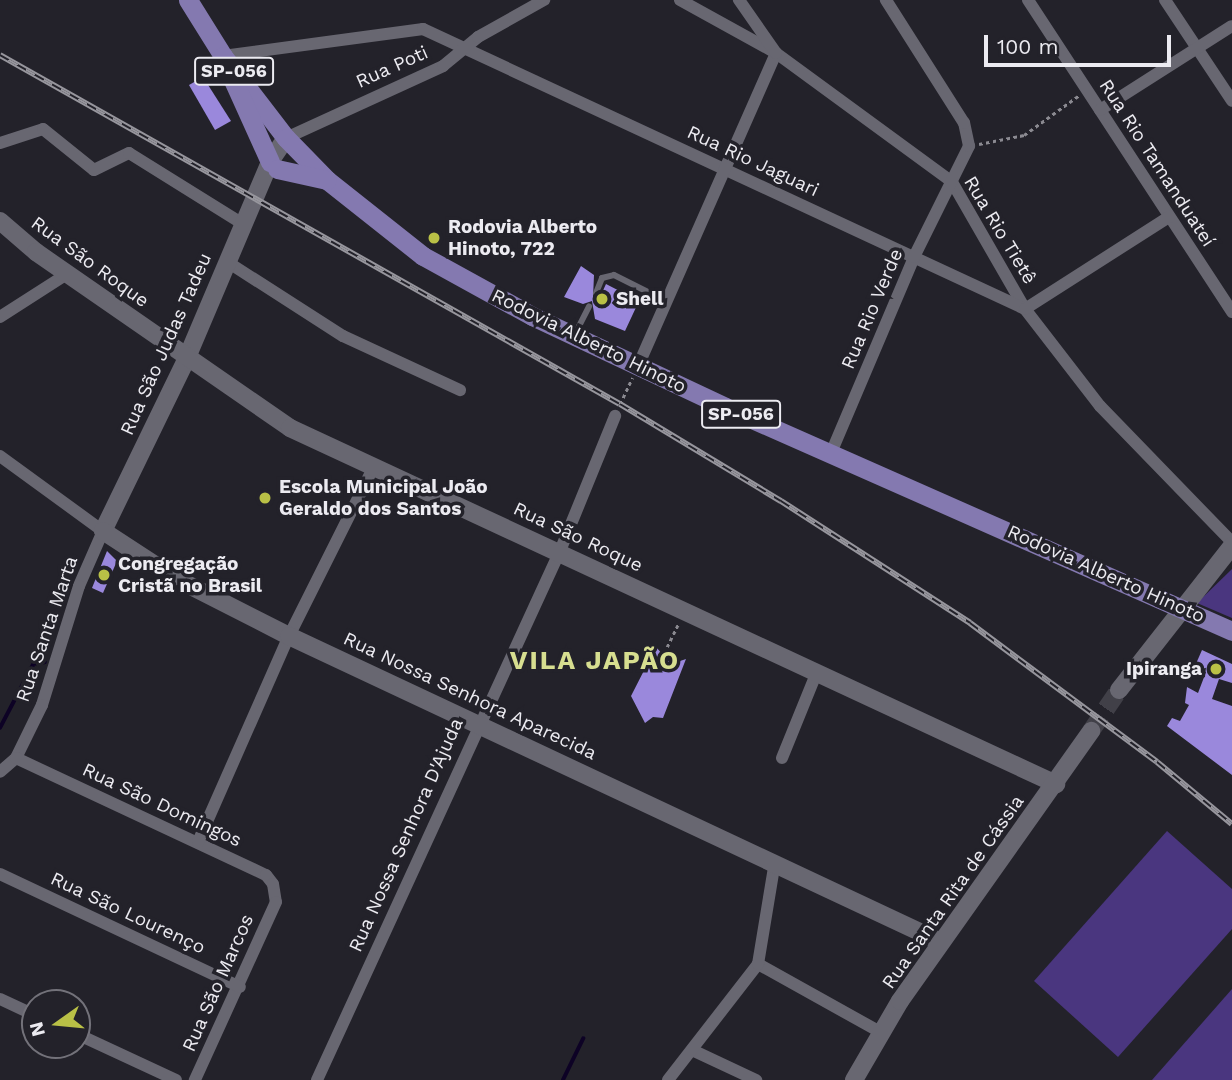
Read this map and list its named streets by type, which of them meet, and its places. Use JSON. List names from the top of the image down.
{
  "streets": {
    "main road": ["SP-056", "Rodovia Alberto Hinoto"],
    "street": [
      "Rua Poti",
      "Rua Rio Jaguari",
      "Rua Rio Tamanduateí",
      "Rua Rio Tietê",
      "Rua São Roque",
      "Rua Rio Verde",
      "Rua São Judas Tadeu",
      "Rua Santa Marta",
      "Rua Nossa Senhora Aparecida",
      "Rua São Domingos",
      "Rua Nossa Senhora D'Ajuda",
      "Rua Santa Rita de Cássia",
      "Rua São Lourenço",
      "Rua São Marcos"
    ]
  },
  "crossings": [
    ["Rua Poti", "Rua Rio Jaguari"],
    ["Rua Poti", "Rodovia Alberto Hinoto"],
    ["Rua Poti", "Rua São Judas Tadeu"],
    ["Rua Rio Jaguari", "Rua Rio Tietê"],
    ["Rua Rio Jaguari", "Rua Rio Verde"],
    ["Rua Rio Jaguari", "Rodovia Alberto Hinoto"],
    ["Rua Rio Tietê", "Rua Rio Verde"],
    ["Rua São Roque", "Rua São Judas Tadeu"],
    ["Rua São Roque", "Rua Nossa Senhora D'Ajuda"],
    ["Rua São Roque", "Rua Santa Rita de Cássia"],
    ["Rua Rio Verde", "Rodovia Alberto Hinoto"],
    ["Rodovia Alberto Hinoto", "Rua São Judas Tadeu"],
    ["Rua São Judas Tadeu", "Rua Santa Marta"],
    ["Rua São Judas Tadeu", "Rua Nossa Senhora Aparecida"],
    ["Rua Santa Marta", "Rua Nossa Senhora Aparecida"],
    ["Rua Santa Marta", "Rua São Domingos"],
    ["Rua Nossa Senhora Aparecida", "Rua Nossa Senhora D'Ajuda"],
    ["Rua Nossa Senhora Aparecida", "Rua Santa Rita de Cássia"],
    ["Rua São Domingos", "Rua São Marcos"],
    ["Rua São Lourenço", "Rua São Marcos"]
  ],
  "districts": ["VILA JAPÃO"],
  "places": [
    "Rodovia Alberto Hinoto, 722",
    "Shell",
    "Escola Municipal João Geraldo dos Santos",
    "Congregação Cristã no Brasil",
    "Ipiranga"
  ],
  "scale_bar": "100 m",
  "north": "left"
}
